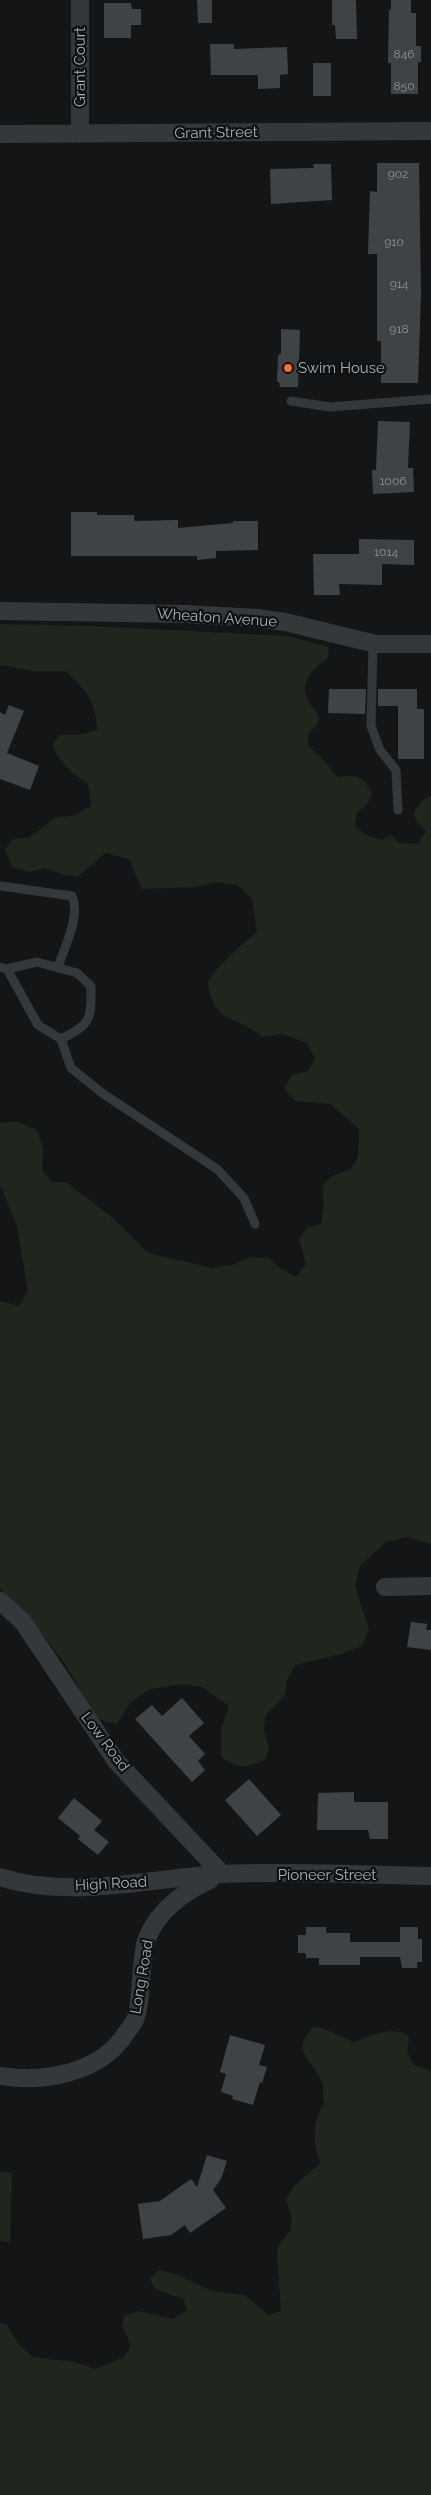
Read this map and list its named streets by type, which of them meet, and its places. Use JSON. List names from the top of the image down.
{
  "streets": {
    "street": [
      "Grant Court",
      "Grant Street",
      "Wheaton Avenue",
      "Low Road",
      "Pioneer Street",
      "High Road",
      "Long Road"
    ]
  },
  "crossings": [
    ["Grant Court", "Grant Street"],
    ["Low Road", "Pioneer Street"],
    ["Low Road", "High Road"],
    ["Low Road", "Long Road"],
    ["Pioneer Street", "High Road"],
    ["Pioneer Street", "Long Road"],
    ["High Road", "Long Road"]
  ],
  "places": ["Swim House"],
  "house_numbers": [
    "846",
    "850",
    "902",
    "910",
    "914",
    "918",
    "1006",
    "1014"
  ]
}
